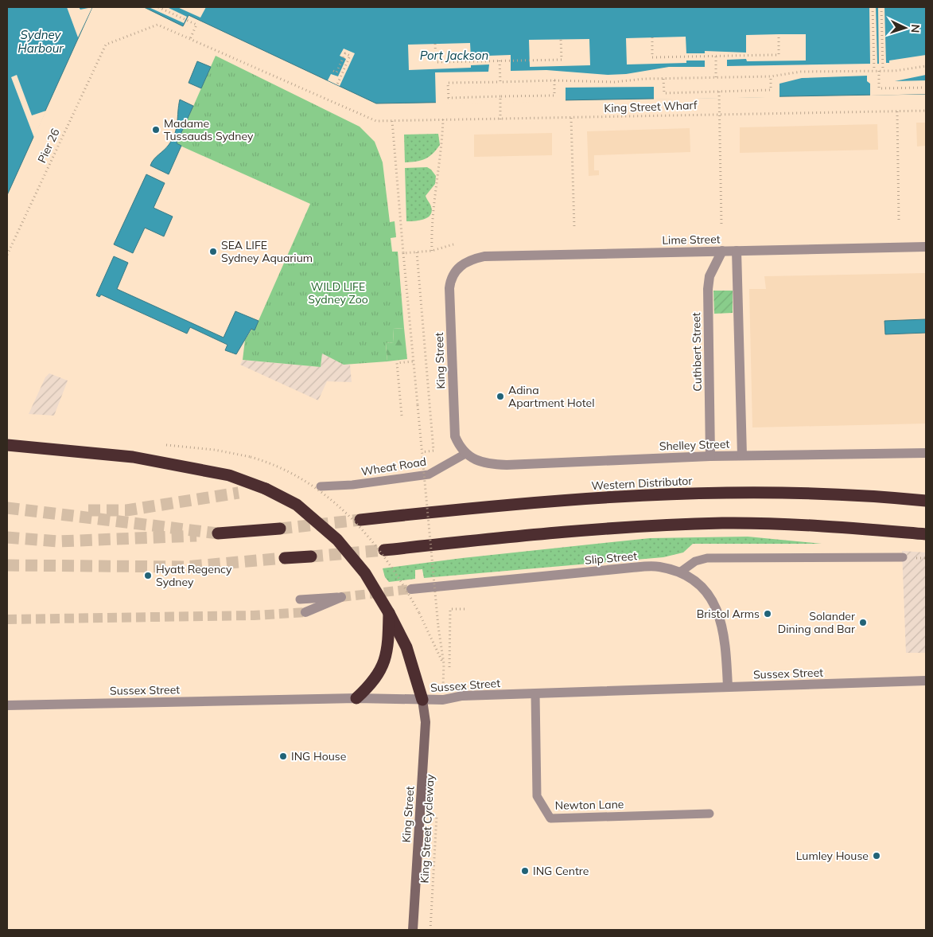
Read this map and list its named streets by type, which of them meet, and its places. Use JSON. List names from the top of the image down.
{
  "streets": {
    "highway": ["Western Distributor"],
    "main road": ["King Street"],
    "street": [
      "Lime Street",
      "Cuthbert Street",
      "Shelley Street",
      "Slip Street",
      "Sussex Street"
    ],
    "lane": ["Wheat Road", "Newton Lane"],
    "path": ["King Street Wharf", "Pier 26", "King Street Cycleway"]
  },
  "crossings": [
    ["King Street Wharf", "Pier 26"],
    ["Lime Street", "Cuthbert Street"],
    ["Lime Street", "King Street"],
    ["Cuthbert Street", "Shelley Street"],
    ["King Street", "Shelley Street"],
    ["King Street", "Wheat Road"],
    ["King Street", "Sussex Street"],
    ["Shelley Street", "Wheat Road"],
    ["Slip Street", "Sussex Street"],
    ["Sussex Street", "Newton Lane"]
  ],
  "water": ["Sydney Harbour", "Port Jackson"],
  "parks": ["WILD LIFE Sydney Zoo"],
  "places": [
    "Madame Tussauds Sydney",
    "SEA LIFE Sydney Aquarium",
    "Adina Apartment Hotel",
    "Hyatt Regency Sydney",
    "Bristol Arms",
    "Solander Dining and Bar",
    "ING House",
    "Lumley House",
    "ING Centre"
  ],
  "north": "right"
}
